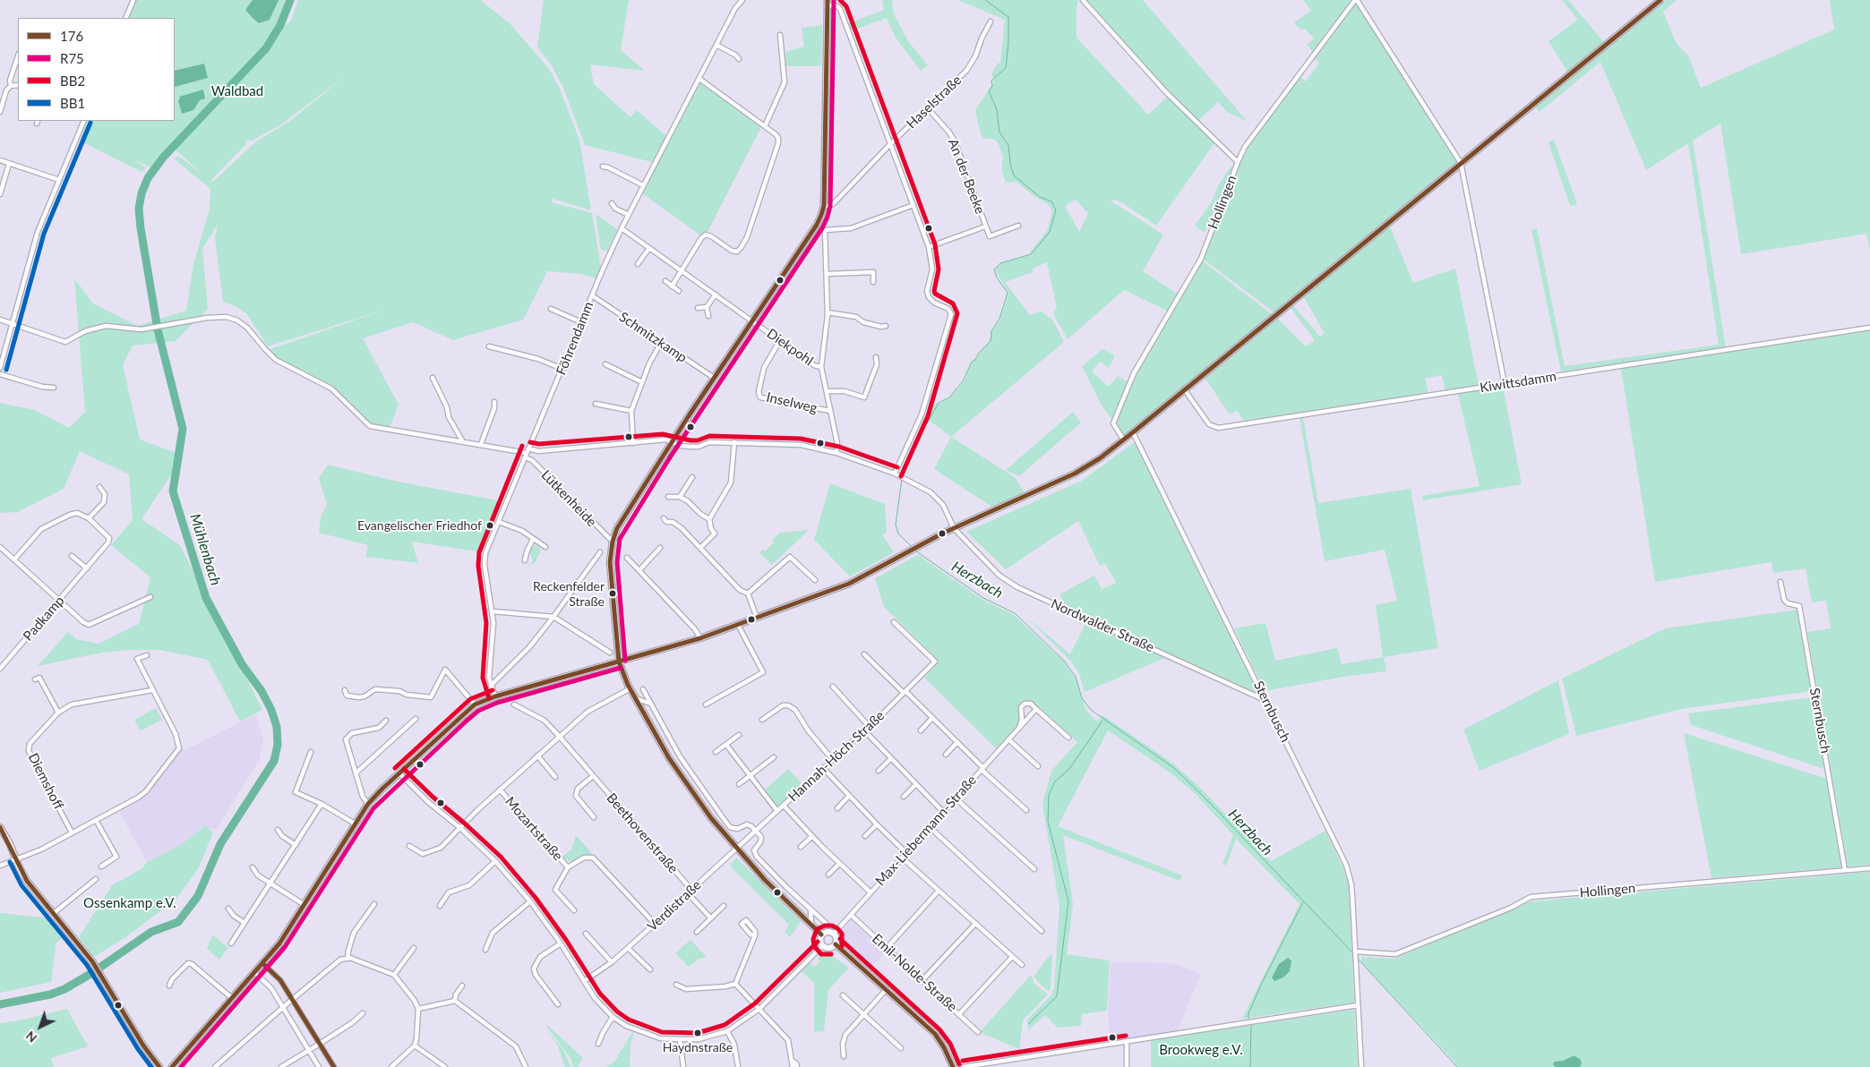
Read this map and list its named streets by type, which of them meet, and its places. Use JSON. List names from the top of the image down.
{
  "streets": {
    "street": [
      "Haselstraße",
      "An der Beeke",
      "Hollingen",
      "Schmitzkamp",
      "Föhrendamm",
      "Diekpohl",
      "Kiwittsdamm",
      "Inselweg",
      "Lütkenheide",
      "Padkamp",
      "Nordwalder Straße",
      "Sternbusch",
      "Hannah-Höch-Straße",
      "Diemshoff",
      "Mozartstraße",
      "Max-Liebermann-Straße",
      "Beethovenstraße",
      "Verdistraße",
      "Emil-Nolde-Straße"
    ]
  },
  "crossings": [
    ["Haselstraße", "An der Beeke"],
    ["Hollingen", "Sternbusch"],
    ["Schmitzkamp", "Föhrendamm"],
    ["Föhrendamm", "Diekpohl"],
    ["Föhrendamm", "Lütkenheide"],
    ["Föhrendamm", "Nordwalder Straße"],
    ["Diekpohl", "Inselweg"],
    ["Lütkenheide", "Nordwalder Straße"],
    ["Nordwalder Straße", "Sternbusch"],
    ["Hannah-Höch-Straße", "Verdistraße"],
    ["Mozartstraße", "Verdistraße"],
    ["Max-Liebermann-Straße", "Emil-Nolde-Straße"],
    ["Beethovenstraße", "Verdistraße"]
  ],
  "water": ["Mühlenbach", "Herzbach"],
  "parks": ["Waldbad", "Ossenkamp e.V.", "Brookweg e.V."],
  "places": ["Evangelischer Friedhof", "Reckenfelder Straße", "Haydnstraße"],
  "lines": [
    "transit line 176",
    "transit line R75",
    "transit line BB2",
    "transit line BB1"
  ],
  "legend": [
    "176",
    "R75",
    "BB2",
    "BB1"
  ],
  "north": "bottom left"
}
